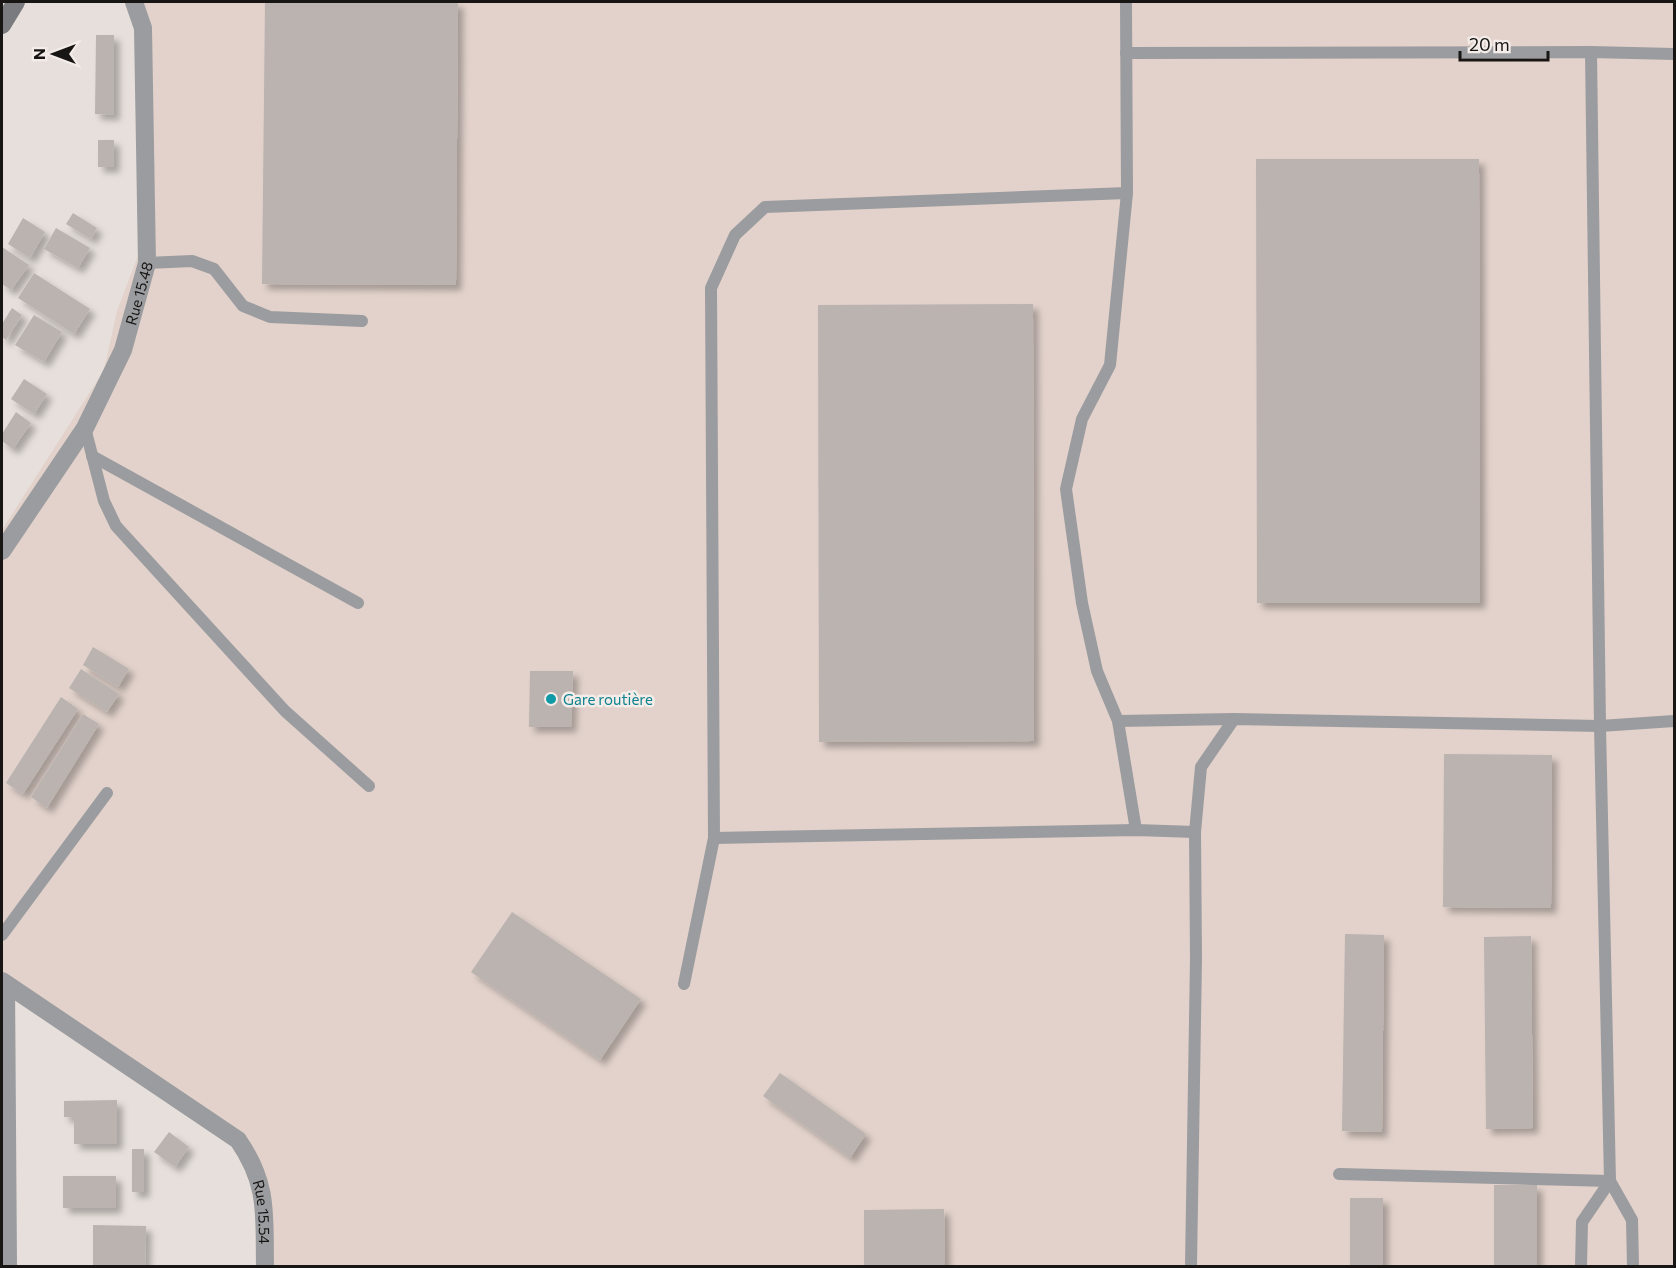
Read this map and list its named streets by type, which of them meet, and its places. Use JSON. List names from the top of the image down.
{
  "streets": {
    "street": ["Rue 15.48", "Rue 15.54"]
  },
  "places": ["Gare routière"],
  "scale_bar": "20 m",
  "north": "left"
}
